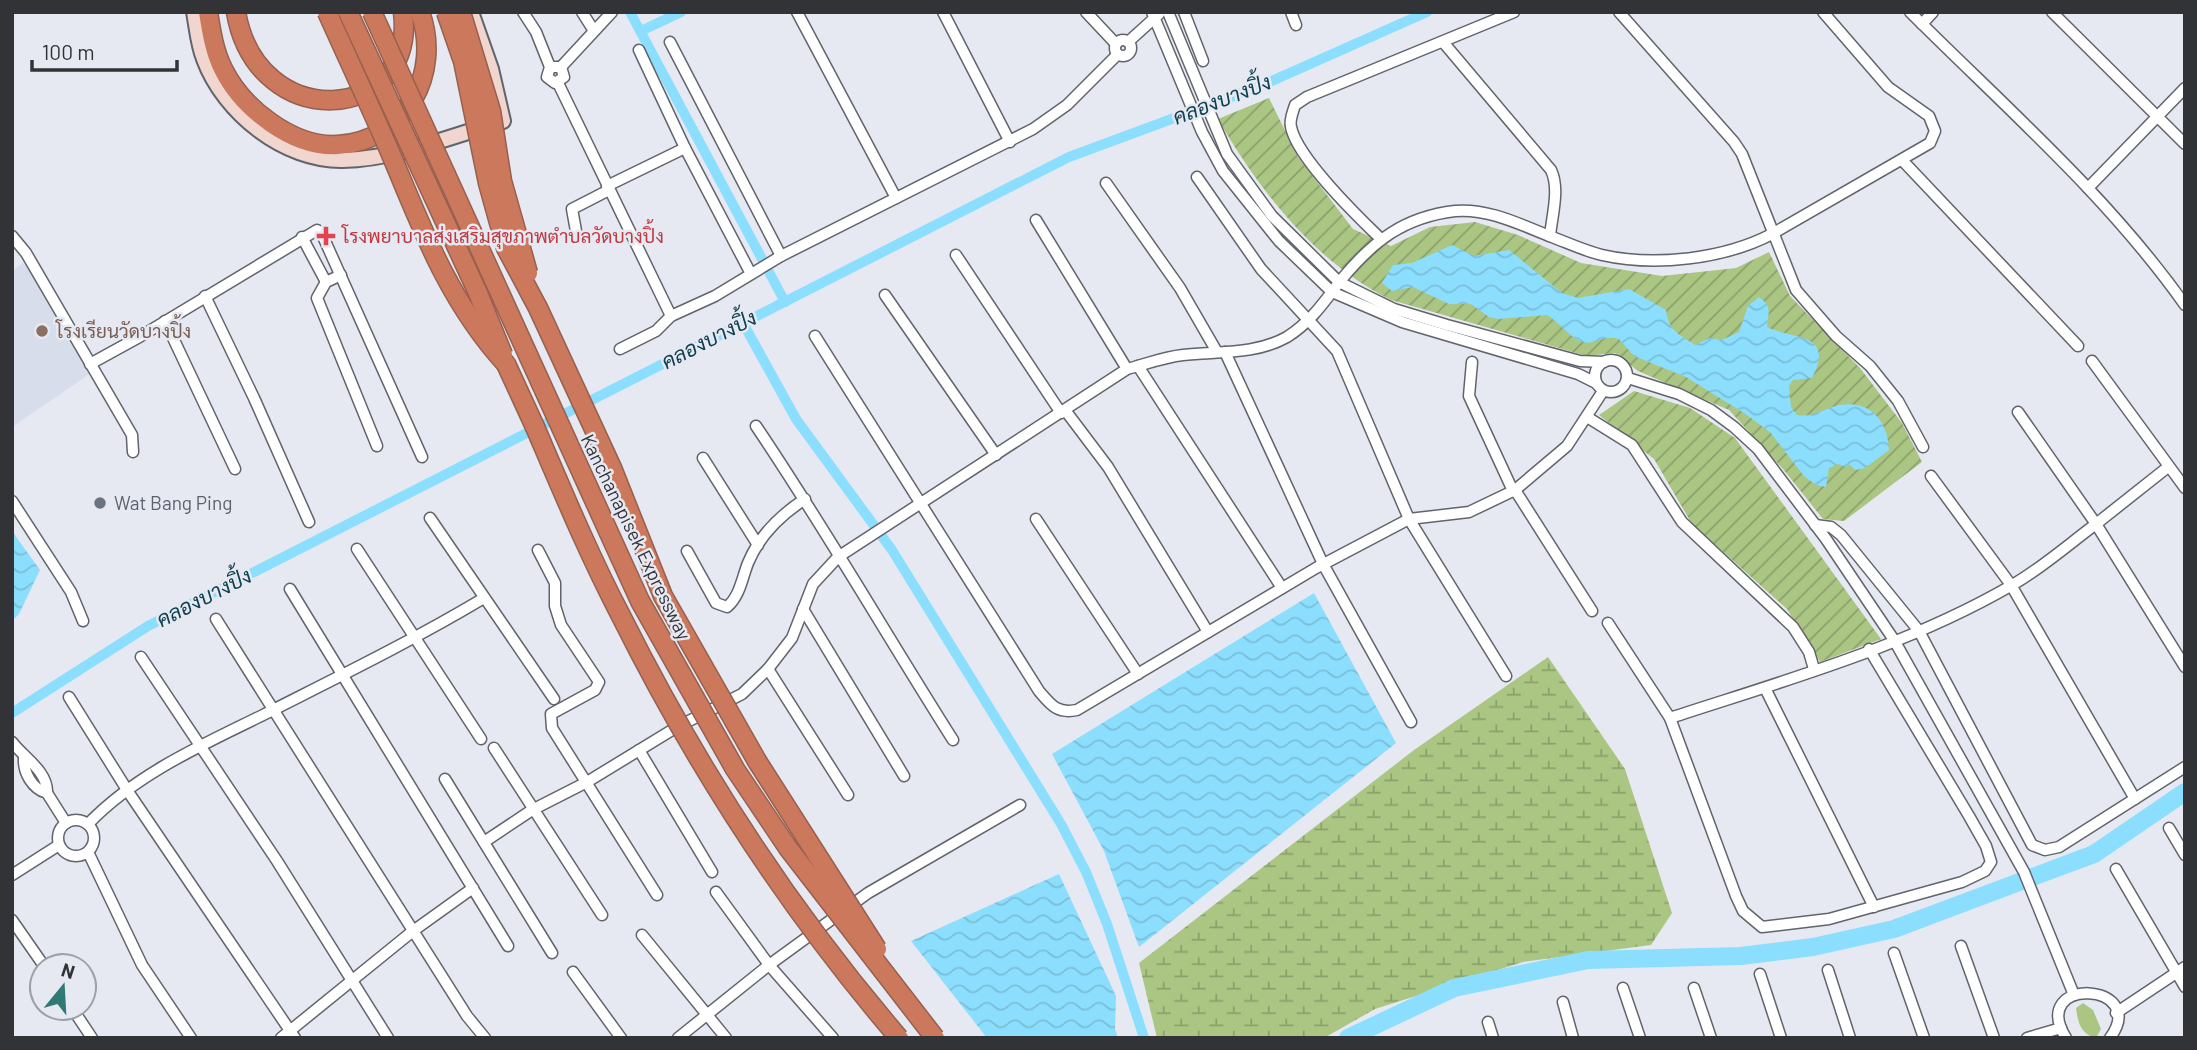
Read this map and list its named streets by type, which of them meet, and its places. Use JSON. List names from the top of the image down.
{
  "streets": {
    "highway": ["Kanchanapisek Expressway"]
  },
  "water": ["คลองบางปิ้ง"],
  "places": {
    "health": ["โรงพยาบาลส่งเสริมสุขภาพตำบลวัดบางปิ้ง"],
    "other": ["โรงเรียนวัดบางปิ้ง", "Wat Bang Ping"]
  },
  "scale_bar": "100 m",
  "north": "top"
}
